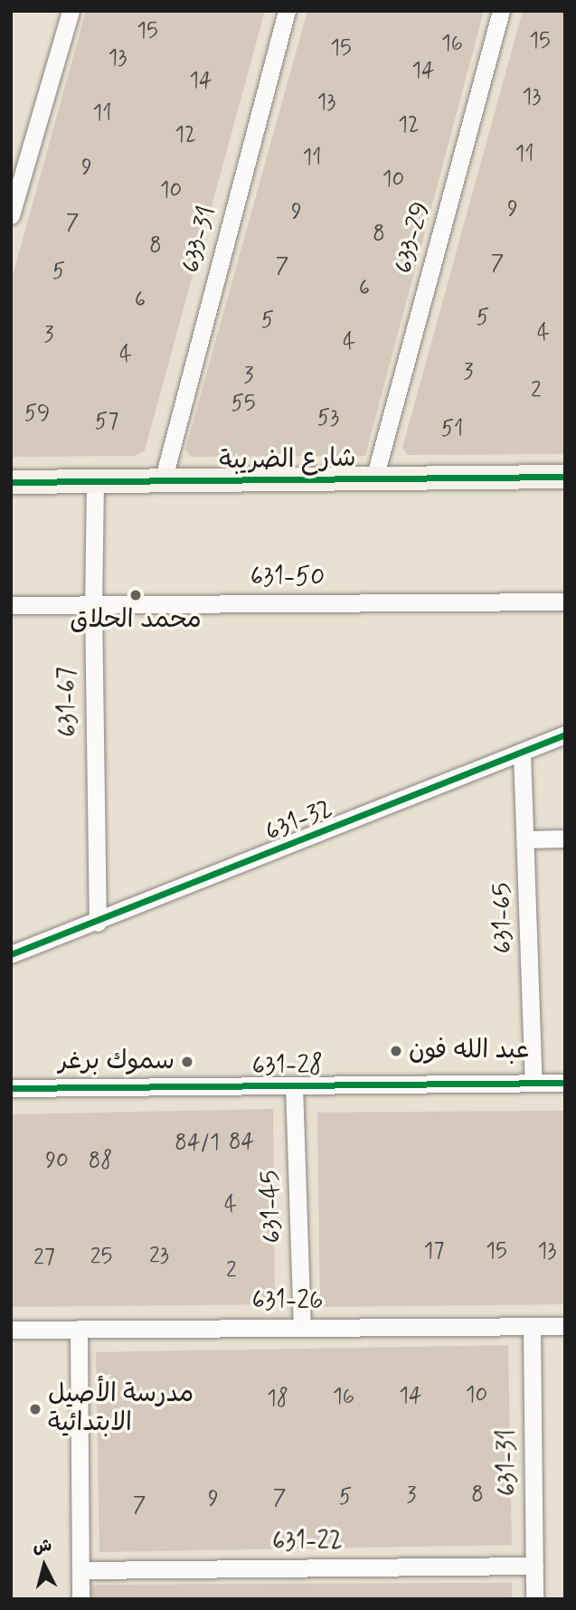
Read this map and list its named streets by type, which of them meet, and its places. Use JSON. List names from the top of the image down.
{
  "streets": {
    "street": [
      "633-29",
      "633-31",
      "شارع الضريبة",
      "631-50",
      "631-67",
      "631-32",
      "631-65",
      "631-28",
      "631-45",
      "631-26",
      "631-31",
      "631-22"
    ]
  },
  "crossings": [
    ["633-29", "شارع الضريبة"],
    ["633-31", "شارع الضريبة"],
    ["شارع الضريبة", "631-67"],
    ["631-50", "631-67"],
    ["631-67", "631-32"],
    ["631-32", "631-65"],
    ["631-65", "631-28"],
    ["631-28", "631-45"],
    ["631-45", "631-26"],
    ["631-26", "631-31"],
    ["631-31", "631-22"]
  ],
  "places": [
    "محمد الحلاق",
    "عبد الله فون",
    "سموك برغر",
    "مدرسة الأصيل الابتدائية"
  ],
  "house_numbers": [
    "15",
    "15",
    "16",
    "15",
    "13",
    "14",
    "14",
    "13",
    "13",
    "11",
    "12",
    "12",
    "11",
    "11",
    "9",
    "10",
    "10",
    "9",
    "9",
    "7",
    "8",
    "8",
    "7",
    "7",
    "5",
    "6",
    "6",
    "5",
    "5",
    "4",
    "3",
    "4",
    "4",
    "3",
    "3",
    "2",
    "55",
    "59",
    "53",
    "57",
    "51",
    "84",
    "84/1",
    "90",
    "88",
    "4",
    "17",
    "15",
    "13",
    "23",
    "25",
    "27",
    "2",
    "10",
    "14",
    "16",
    "18",
    "8",
    "3",
    "5",
    "7",
    "9",
    "7"
  ],
  "north": "top"
}
